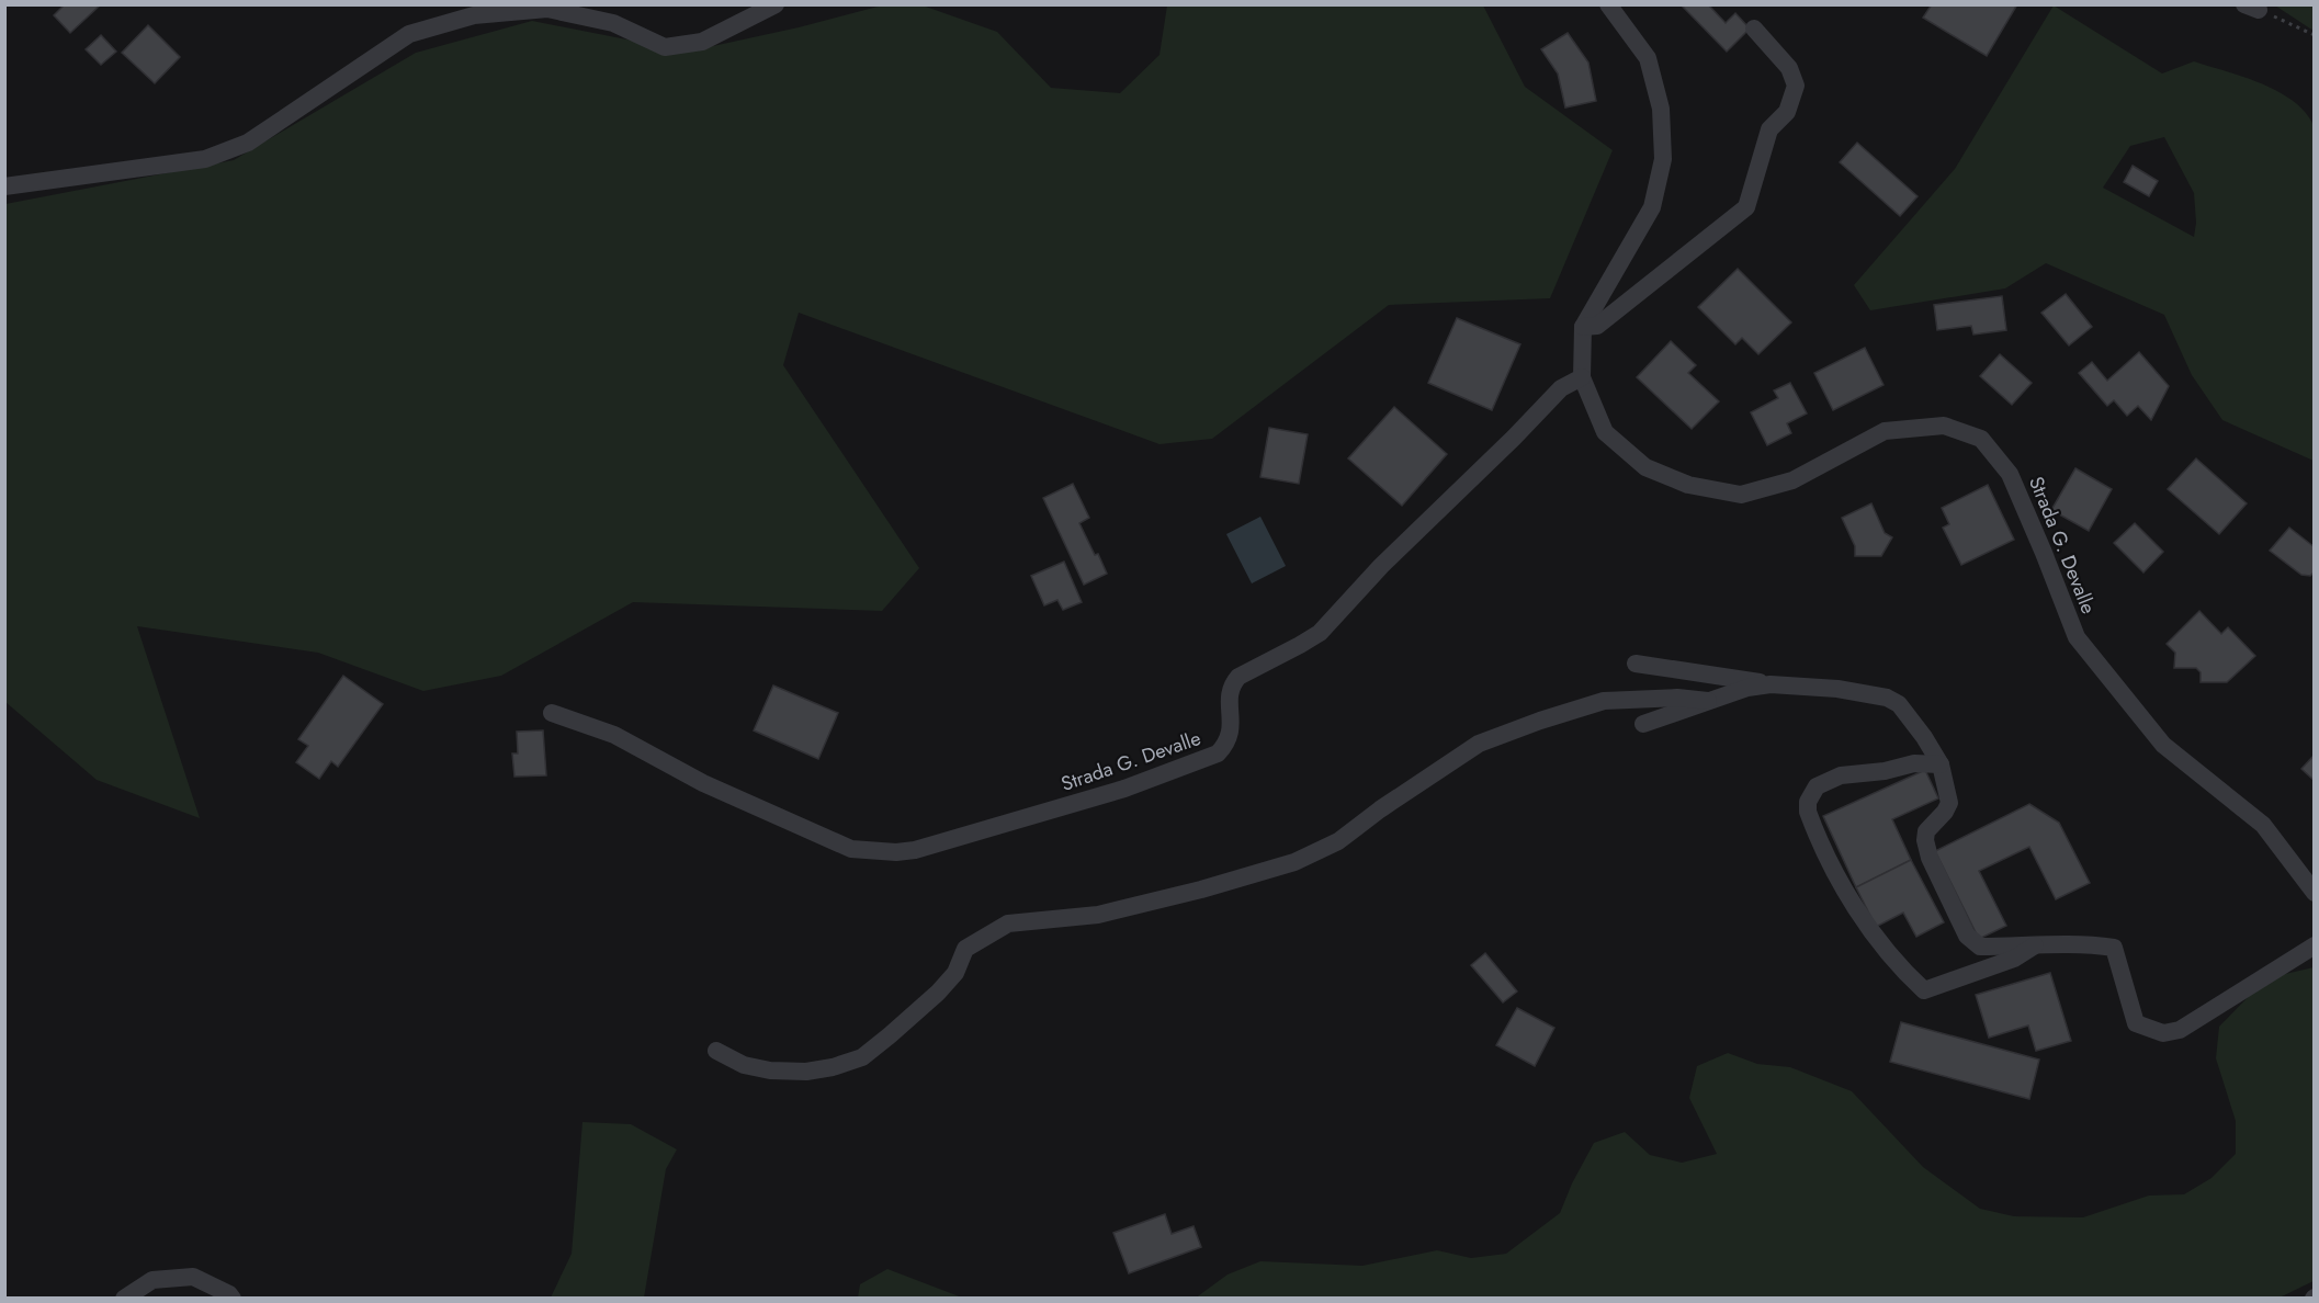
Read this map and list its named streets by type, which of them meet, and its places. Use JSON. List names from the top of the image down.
{
  "streets": {
    "street": ["Strada G. Devalle"]
  }
}
